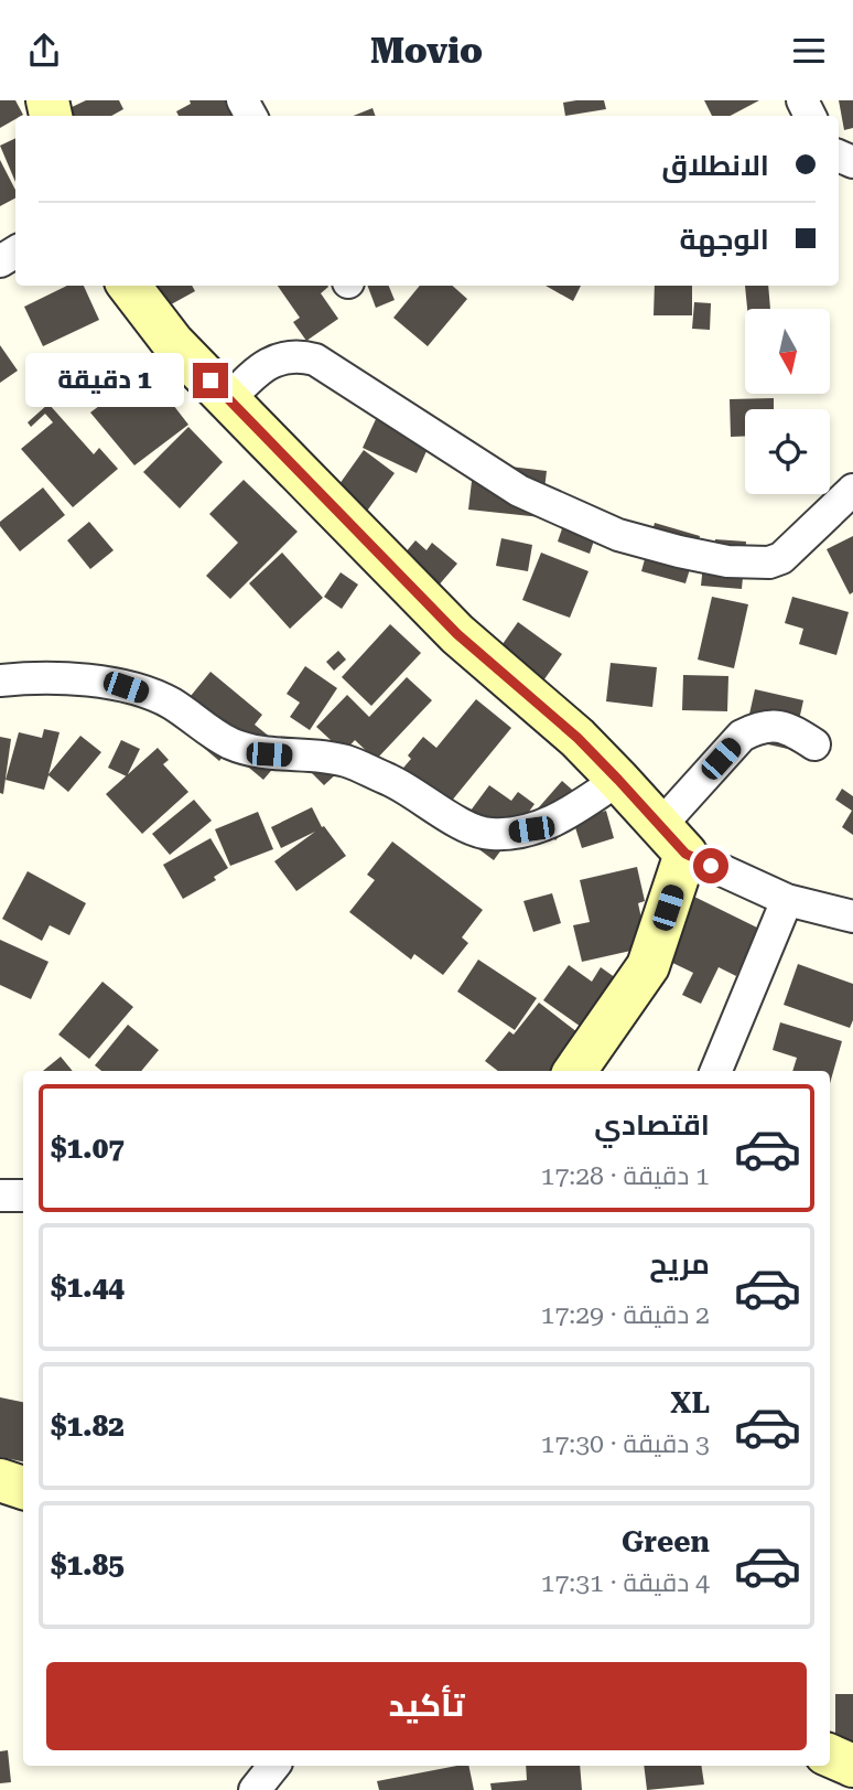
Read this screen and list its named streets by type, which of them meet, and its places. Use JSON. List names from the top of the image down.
{
  "north": "bottom",
  "page": {
    "header": "Movio",
    "banner": ["الانطلاق", "الوجهة"],
    "bubble": "1 دقيقة",
    "list": [
      {
        "name": "اقتصادي",
        "note": "1 دقيقة · 17:28",
        "value": "$1.07"
      },
      {
        "name": "مريح",
        "note": "2 دقيقة · 17:29",
        "value": "$1.44"
      },
      {
        "name": "XL",
        "note": "3 دقيقة · 17:30",
        "value": "$1.82"
      },
      {
        "name": "Green",
        "note": "4 دقيقة · 17:31",
        "value": "$1.85"
      }
    ],
    "buttons": "تأكيد"
  }
}
